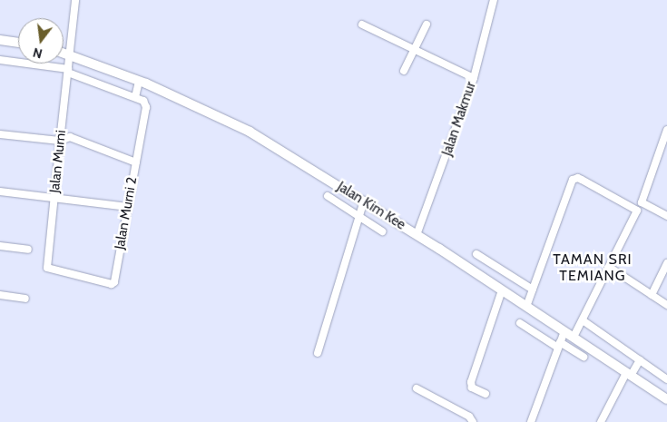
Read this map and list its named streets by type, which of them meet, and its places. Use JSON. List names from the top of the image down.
{
  "streets": {
    "street": [
      "Jalan Makmur",
      "Jalan Murni",
      "Jalan Kim Kee",
      "Jalan Murni 2"
    ]
  },
  "crossings": [
    ["Jalan Makmur", "Jalan Kim Kee"],
    ["Jalan Murni", "Jalan Kim Kee"],
    ["Jalan Murni", "Jalan Murni 2"]
  ],
  "districts": ["TAMAN SRI TEMIANG"],
  "north": "bottom"
}
